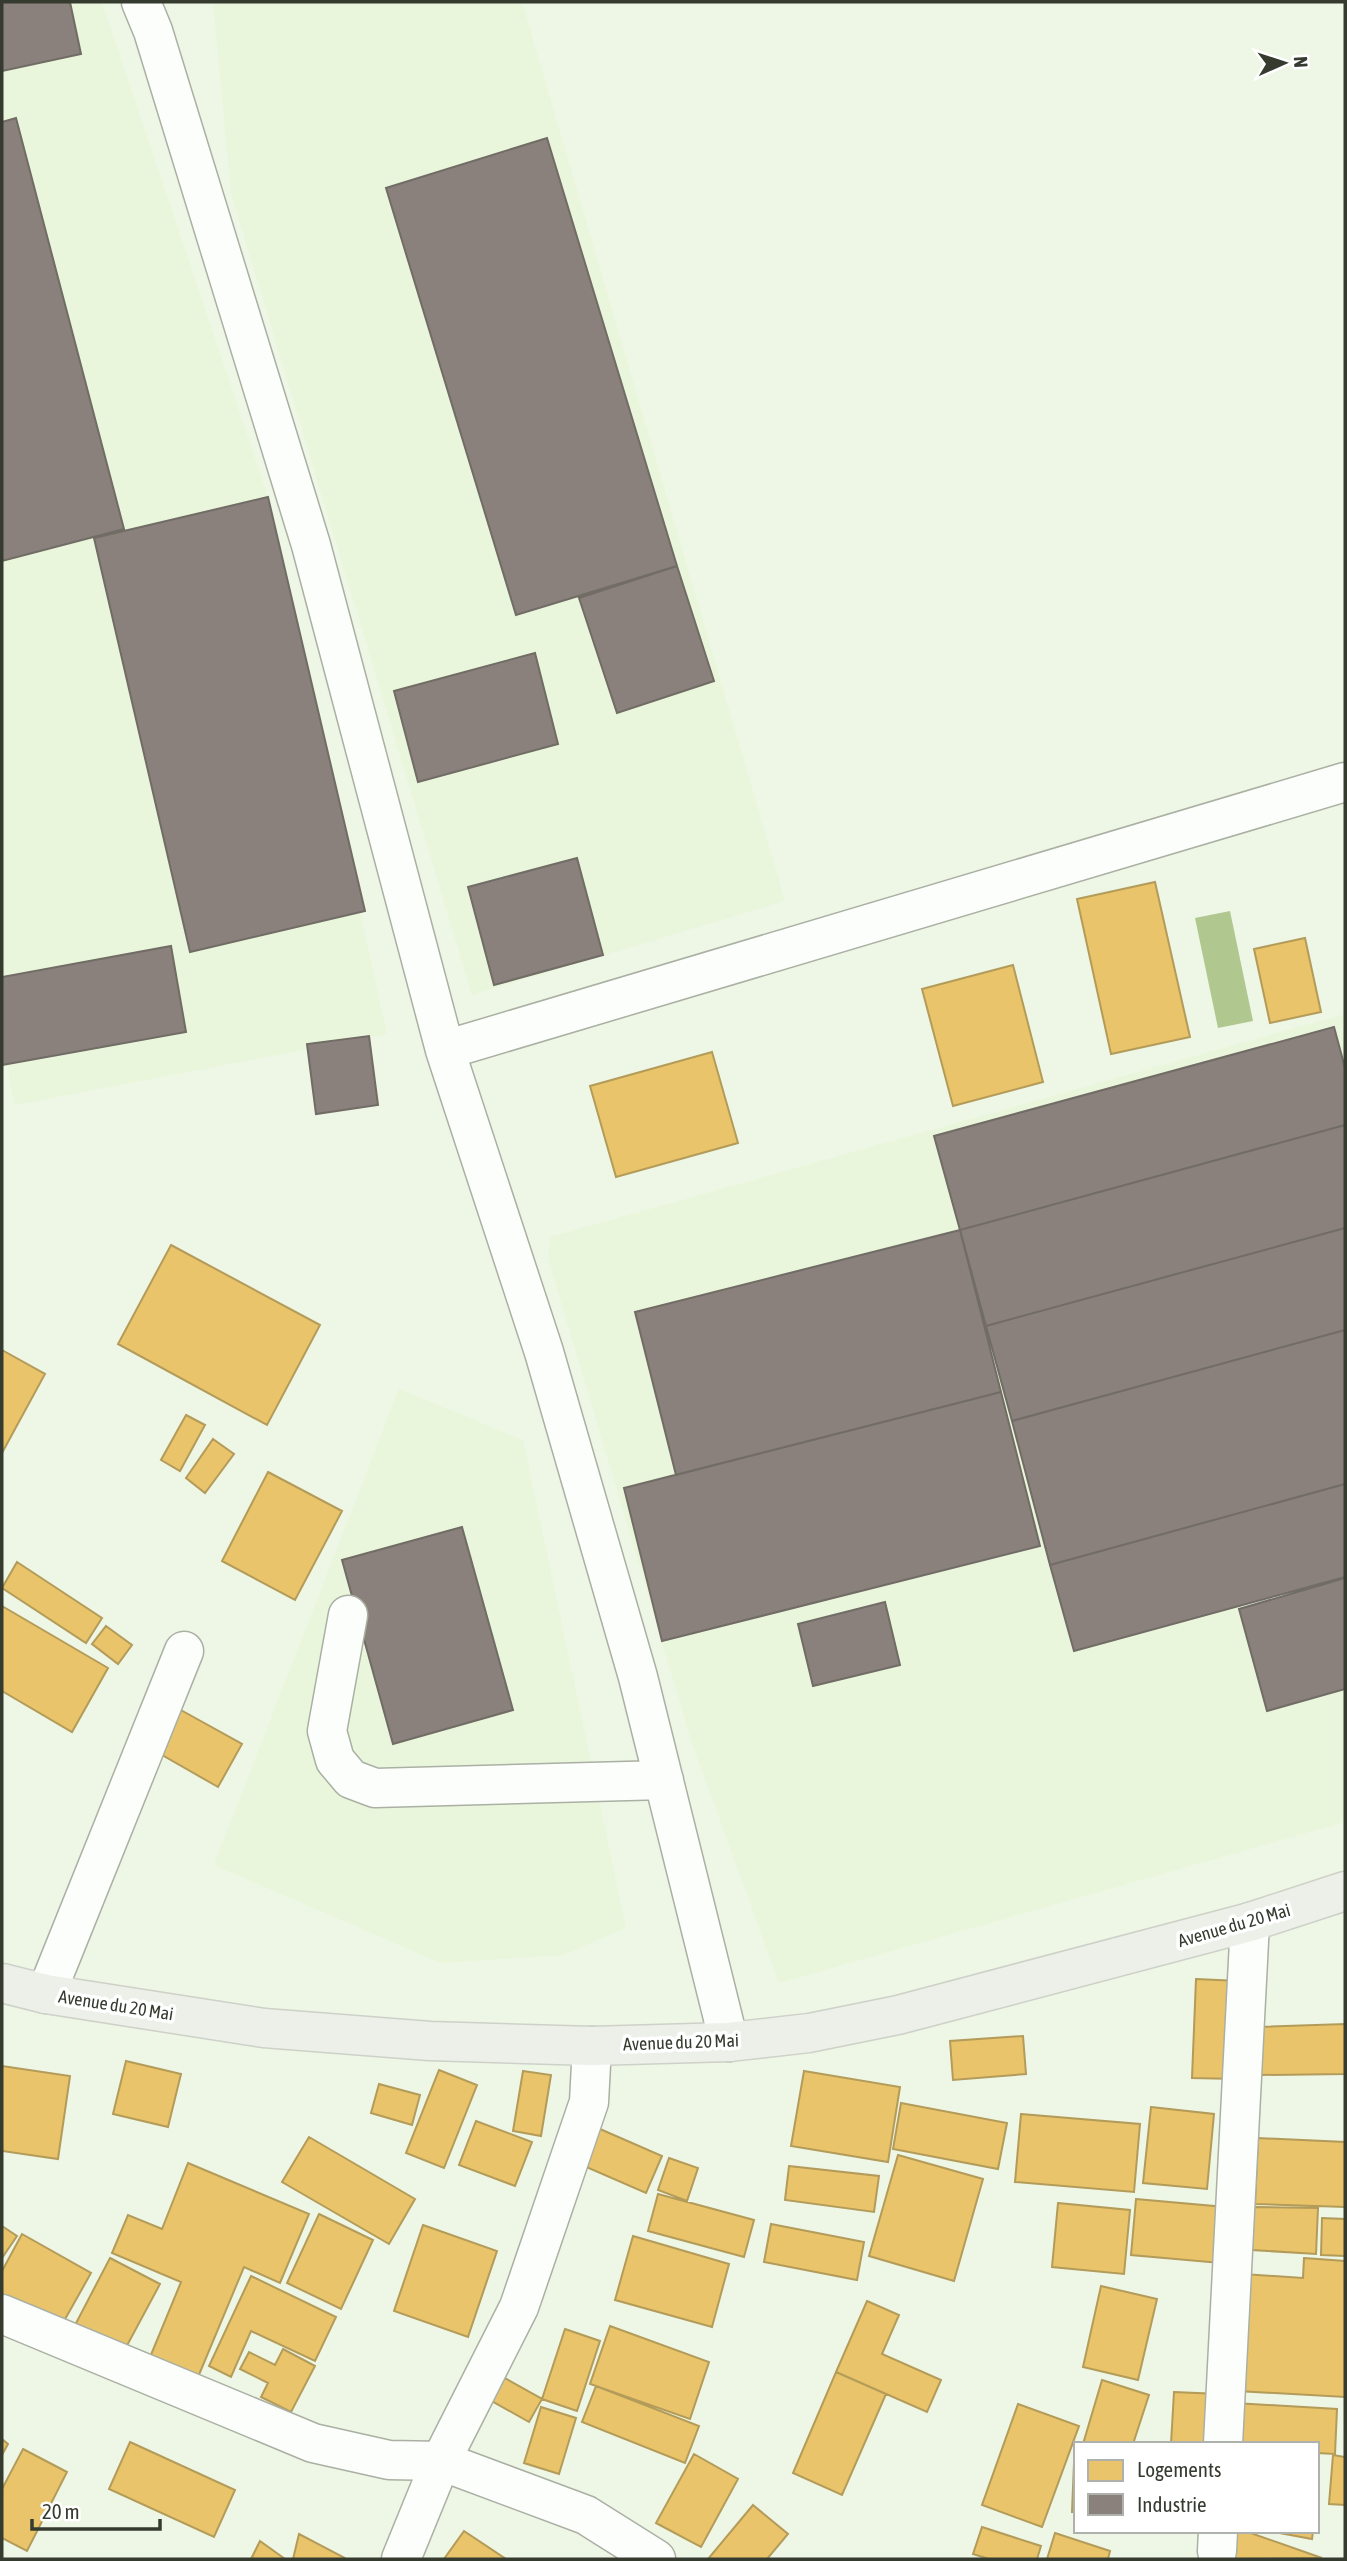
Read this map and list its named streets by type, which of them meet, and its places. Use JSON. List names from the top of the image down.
{
  "streets": {
    "main road": ["Avenue du 20 Mai"]
  },
  "legend": ["Logements", "Industrie"],
  "scale_bar": "20 m",
  "north": "right"
}
